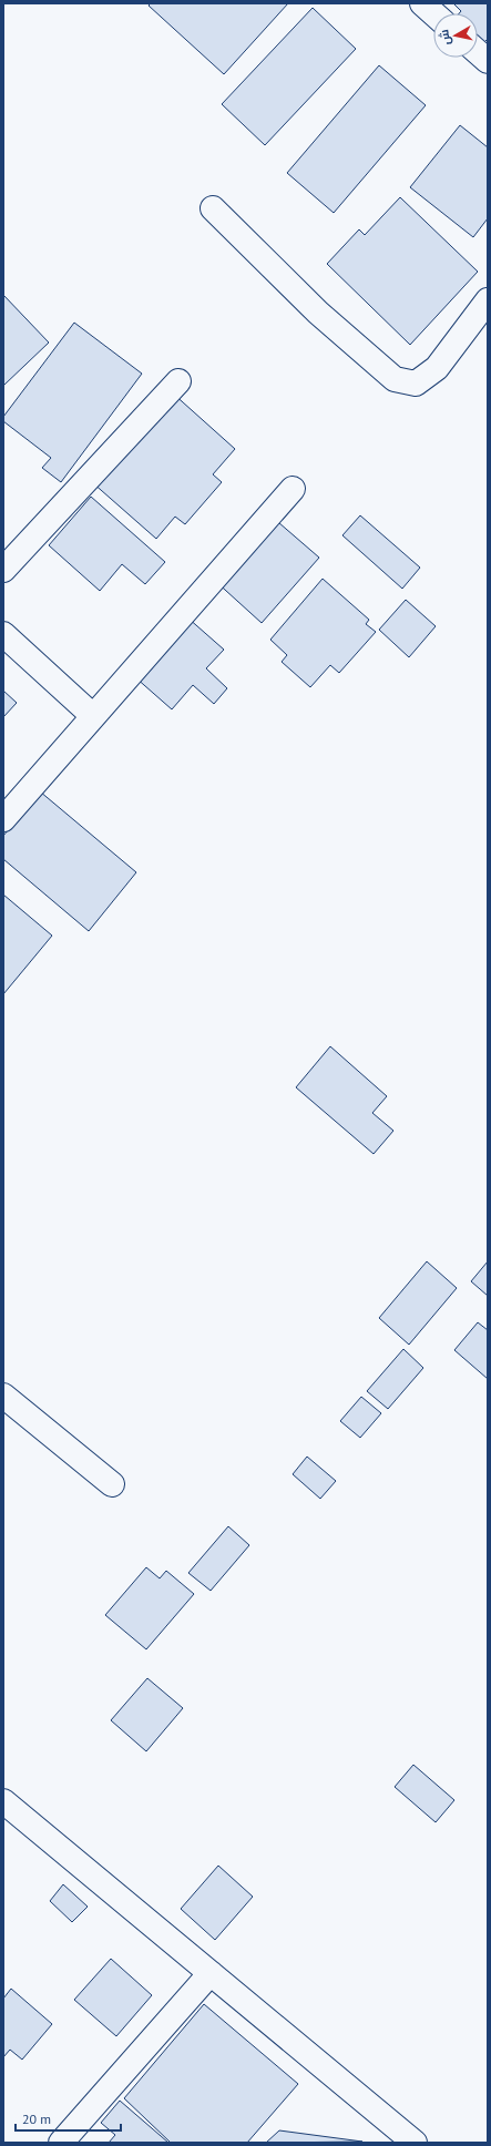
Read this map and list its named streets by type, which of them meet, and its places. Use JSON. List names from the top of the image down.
{
  "scale_bar": "20 m",
  "north": "left"
}
